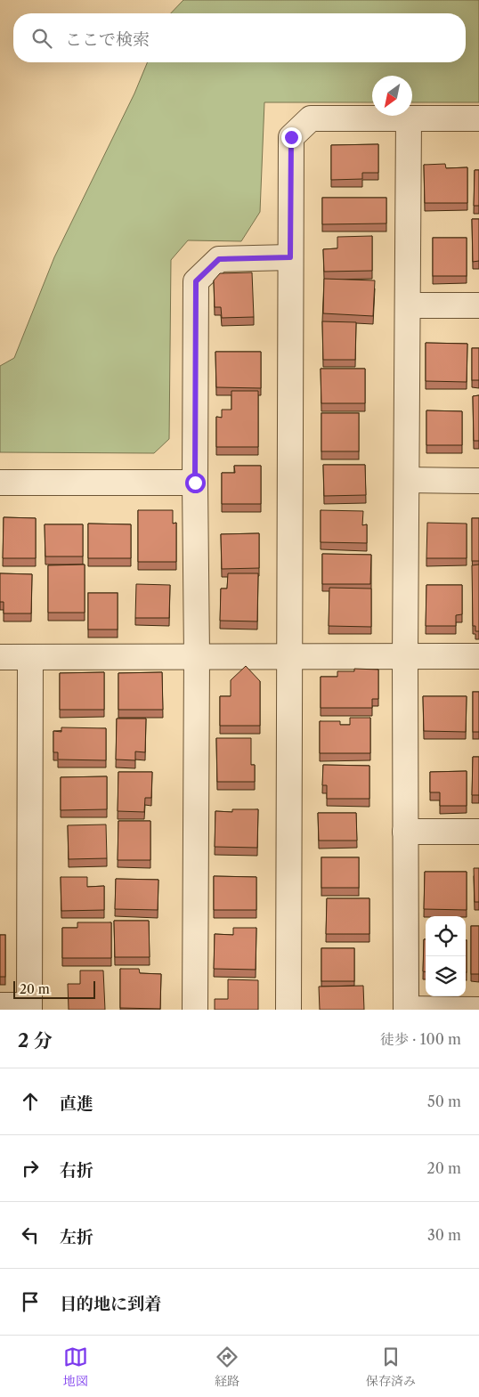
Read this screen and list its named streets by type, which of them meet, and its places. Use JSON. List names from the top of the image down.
{
  "scale_bar": "20 m",
  "north": "bottom left",
  "page": {
    "search": "ここで検索",
    "scale": "20 m",
    "heading": ["2 分", "徒歩 · 100 m"],
    "list": [
      ["直進", "50 m"],
      ["右折", "20 m"],
      ["左折", "30 m"],
      "目的地に到着"
    ],
    "nav": ["地図", "経路", "保存済み"]
  }
}
